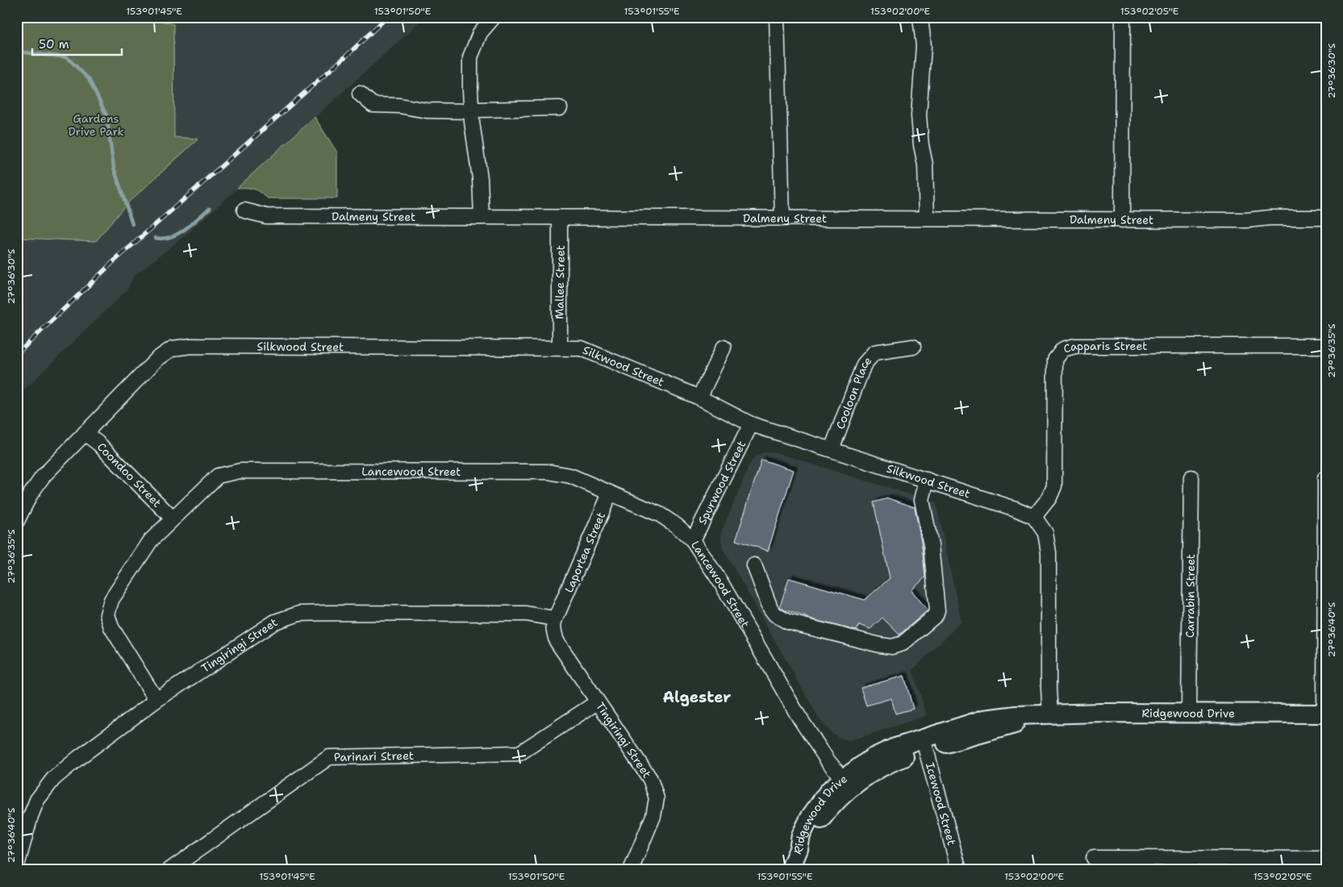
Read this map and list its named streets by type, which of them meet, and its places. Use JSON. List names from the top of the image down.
{
  "streets": {
    "main road": ["Ridgewood Drive"],
    "street": [
      "Dalmeny Street",
      "Mallee Street",
      "Silkwood Street",
      "Capparis Street",
      "Cooloon Place",
      "Lancewood Street",
      "Coondoo Street",
      "Spurwood Street",
      "Laportea Street",
      "Carrabin Street",
      "Tingiringi Street",
      "Parinari Street",
      "Icewood Street"
    ]
  },
  "crossings": [
    ["Dalmeny Street", "Mallee Street"],
    ["Mallee Street", "Silkwood Street"],
    ["Silkwood Street", "Capparis Street"],
    ["Silkwood Street", "Cooloon Place"],
    ["Silkwood Street", "Coondoo Street"],
    ["Silkwood Street", "Spurwood Street"],
    ["Lancewood Street", "Coondoo Street"],
    ["Lancewood Street", "Spurwood Street"],
    ["Lancewood Street", "Laportea Street"],
    ["Lancewood Street", "Tingiringi Street"],
    ["Lancewood Street", "Ridgewood Drive"],
    ["Laportea Street", "Tingiringi Street"],
    ["Carrabin Street", "Ridgewood Drive"],
    ["Tingiringi Street", "Parinari Street"],
    ["Ridgewood Drive", "Icewood Street"]
  ],
  "districts": ["Algester"],
  "parks": ["Gardens Drive Park"],
  "scale_bar": "50 m",
  "coordinates": [
    "153°01'45\"E",
    "153°01'50\"E",
    "153°01'55\"E",
    "153°02'00\"E",
    "153°02'05\"E",
    "27°36'30\"S",
    "27°36'35\"S",
    "27°36'40\"S"
  ]
}
